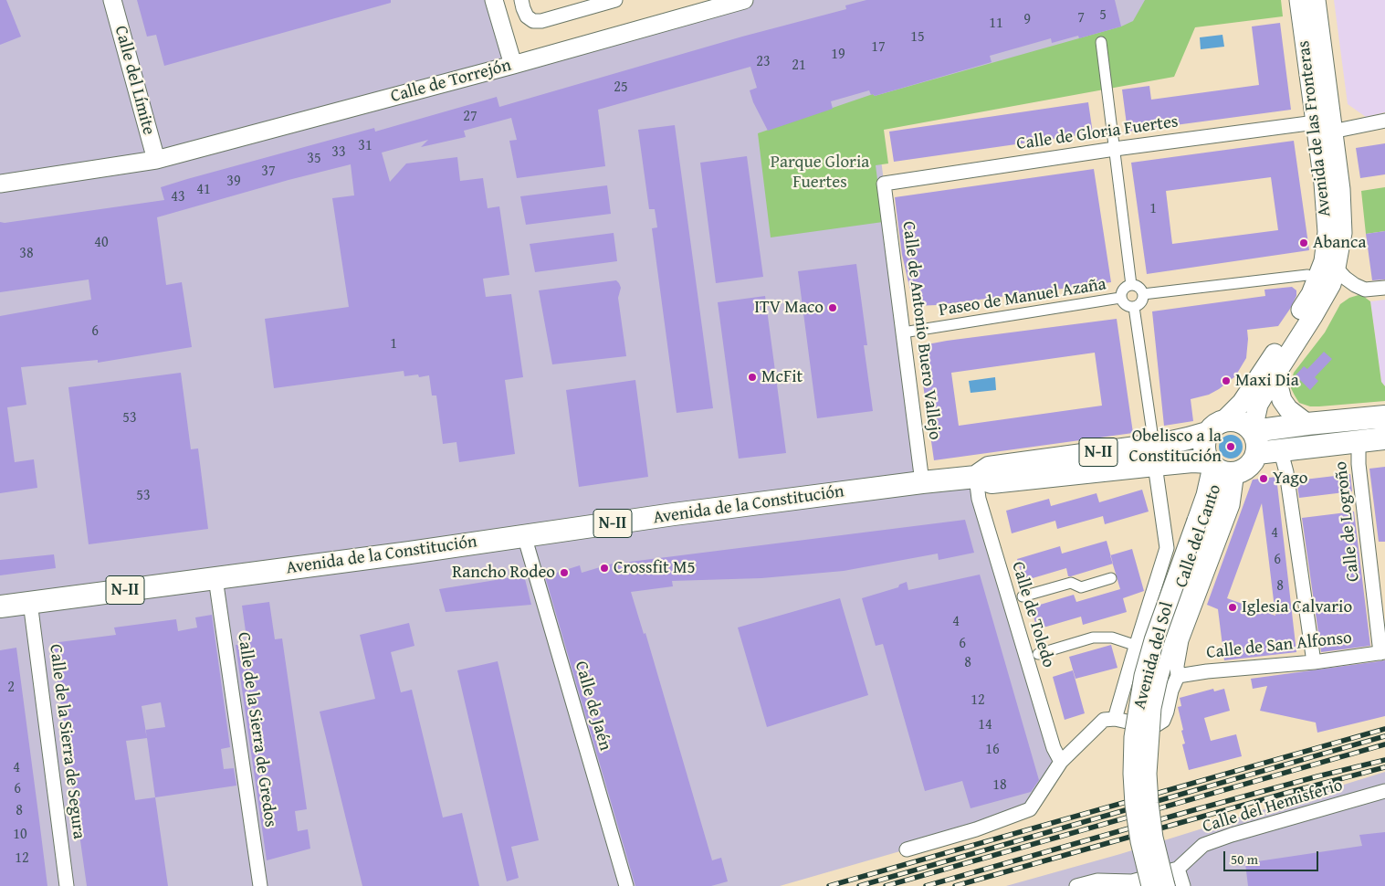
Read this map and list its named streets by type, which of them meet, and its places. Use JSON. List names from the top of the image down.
{
  "streets": {
    "main road": [
      "Avenida de las Fronteras",
      "N-II",
      "Avenida de la Constitución",
      "Avenida del Sol"
    ],
    "street": [
      "Calle del Límite",
      "Calle de Torrejón",
      "Calle de Gloria Fuertes",
      "Paseo de Manuel Azaña",
      "Calle de Antonio Buero Vallejo",
      "Calle de Logroño",
      "Calle del Canto",
      "Calle de Toledo",
      "Calle de San Alfonso",
      "Calle de Jaén",
      "Calle de la Sierra de Gredos",
      "Calle de la Sierra de Segura",
      "Calle del Hemisferio"
    ]
  },
  "crossings": [
    ["Calle del Límite", "Calle de Torrejón"],
    ["Avenida de las Fronteras", "Calle de Gloria Fuertes"],
    ["Avenida de las Fronteras", "N-II"],
    ["Avenida de las Fronteras", "Avenida de la Constitución"],
    ["Avenida de las Fronteras", "Calle del Canto"],
    ["Avenida de las Fronteras", "Avenida del Sol"],
    ["Calle de Gloria Fuertes", "Calle de Antonio Buero Vallejo"],
    ["Paseo de Manuel Azaña", "Calle de Antonio Buero Vallejo"],
    ["Calle de Antonio Buero Vallejo", "Avenida de la Constitución"],
    ["N-II", "Avenida de la Constitución"],
    ["N-II", "Calle del Canto"],
    ["N-II", "Avenida del Sol"],
    ["N-II", "Calle de la Sierra de Gredos"],
    ["N-II", "Calle de la Sierra de Segura"],
    ["Avenida de la Constitución", "Calle del Canto"],
    ["Avenida de la Constitución", "Calle de Toledo"],
    ["Avenida de la Constitución", "Avenida del Sol"],
    ["Avenida de la Constitución", "Calle de Jaén"],
    ["Avenida de la Constitución", "Calle de la Sierra de Gredos"],
    ["Calle de Logroño", "Calle de San Alfonso"],
    ["Calle del Canto", "Calle de San Alfonso"],
    ["Calle del Canto", "Avenida del Sol"]
  ],
  "parks": ["Parque Gloria Fuertes"],
  "places": [
    "Abanca",
    "ITV Maco",
    "McFit",
    "Maxi Dia",
    "Obelisco a la Constitución",
    "Yago",
    "Crossfit M5",
    "Rancho Rodeo",
    "Iglesia Calvario"
  ],
  "house_numbers": [
    "5",
    "7",
    "9",
    "11",
    "15",
    "17",
    "19",
    "23",
    "21",
    "25",
    "27",
    "31",
    "33",
    "35",
    "37",
    "39",
    "41",
    "43",
    "1",
    "40",
    "38",
    "6",
    "1",
    "53",
    "53",
    "4",
    "6",
    "8",
    "4",
    "6",
    "8",
    "2",
    "12",
    "14",
    "16",
    "4",
    "18",
    "6",
    "8",
    "10",
    "12"
  ],
  "scale_bar": "50 m"
}
